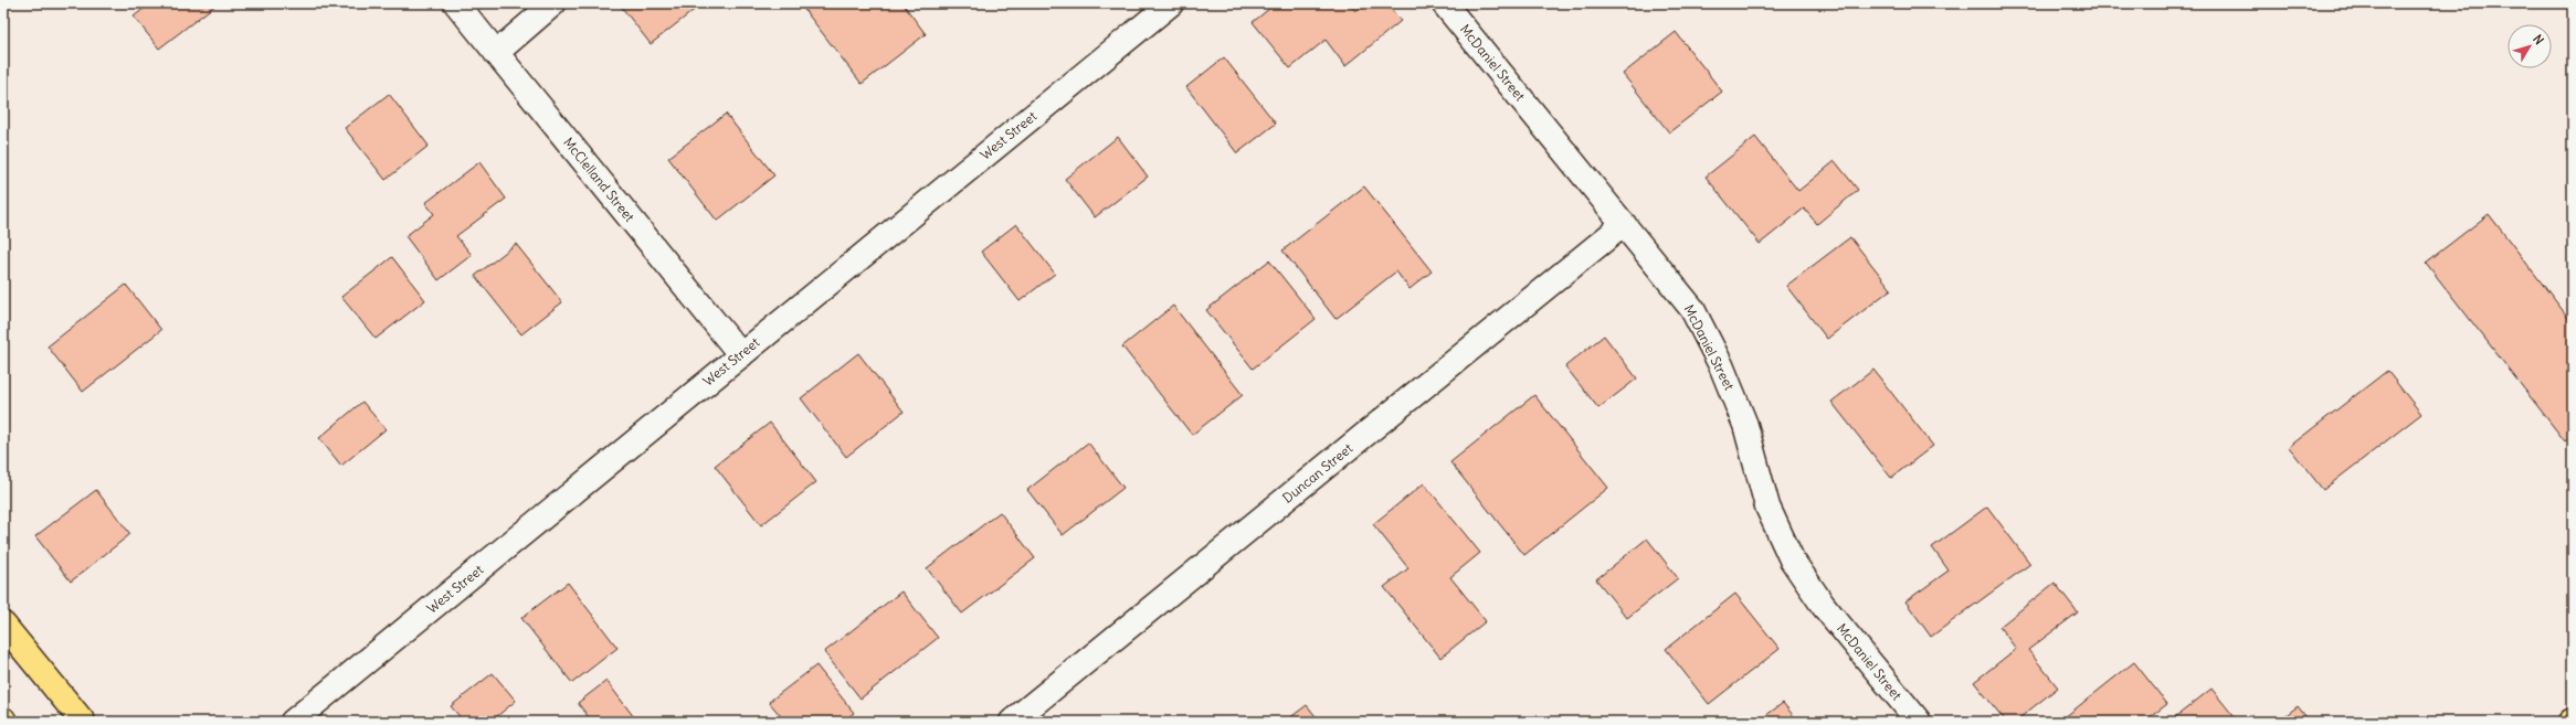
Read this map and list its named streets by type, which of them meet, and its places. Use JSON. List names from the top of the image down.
{
  "streets": {
    "street": [
      "McDaniel Street",
      "West Street",
      "McClelland Street",
      "Duncan Street"
    ]
  },
  "crossings": [
    ["McDaniel Street", "Duncan Street"],
    ["West Street", "McClelland Street"]
  ],
  "north": "top right"
}
